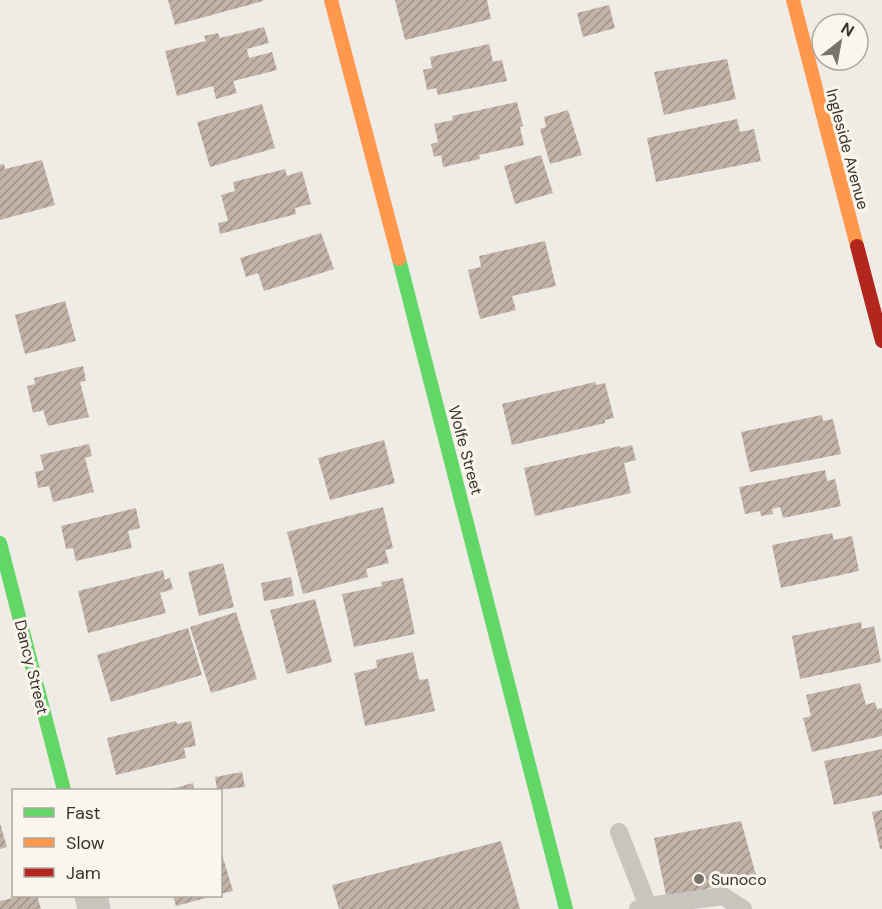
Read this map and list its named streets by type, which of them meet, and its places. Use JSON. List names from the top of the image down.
{
  "streets": {
    "street": ["Ingleside Avenue", "Wolfe Street", "Dancy Street"]
  },
  "places": ["Sunoco"],
  "legend": ["Fast", "Slow", "Jam"],
  "north": "top right"
}
